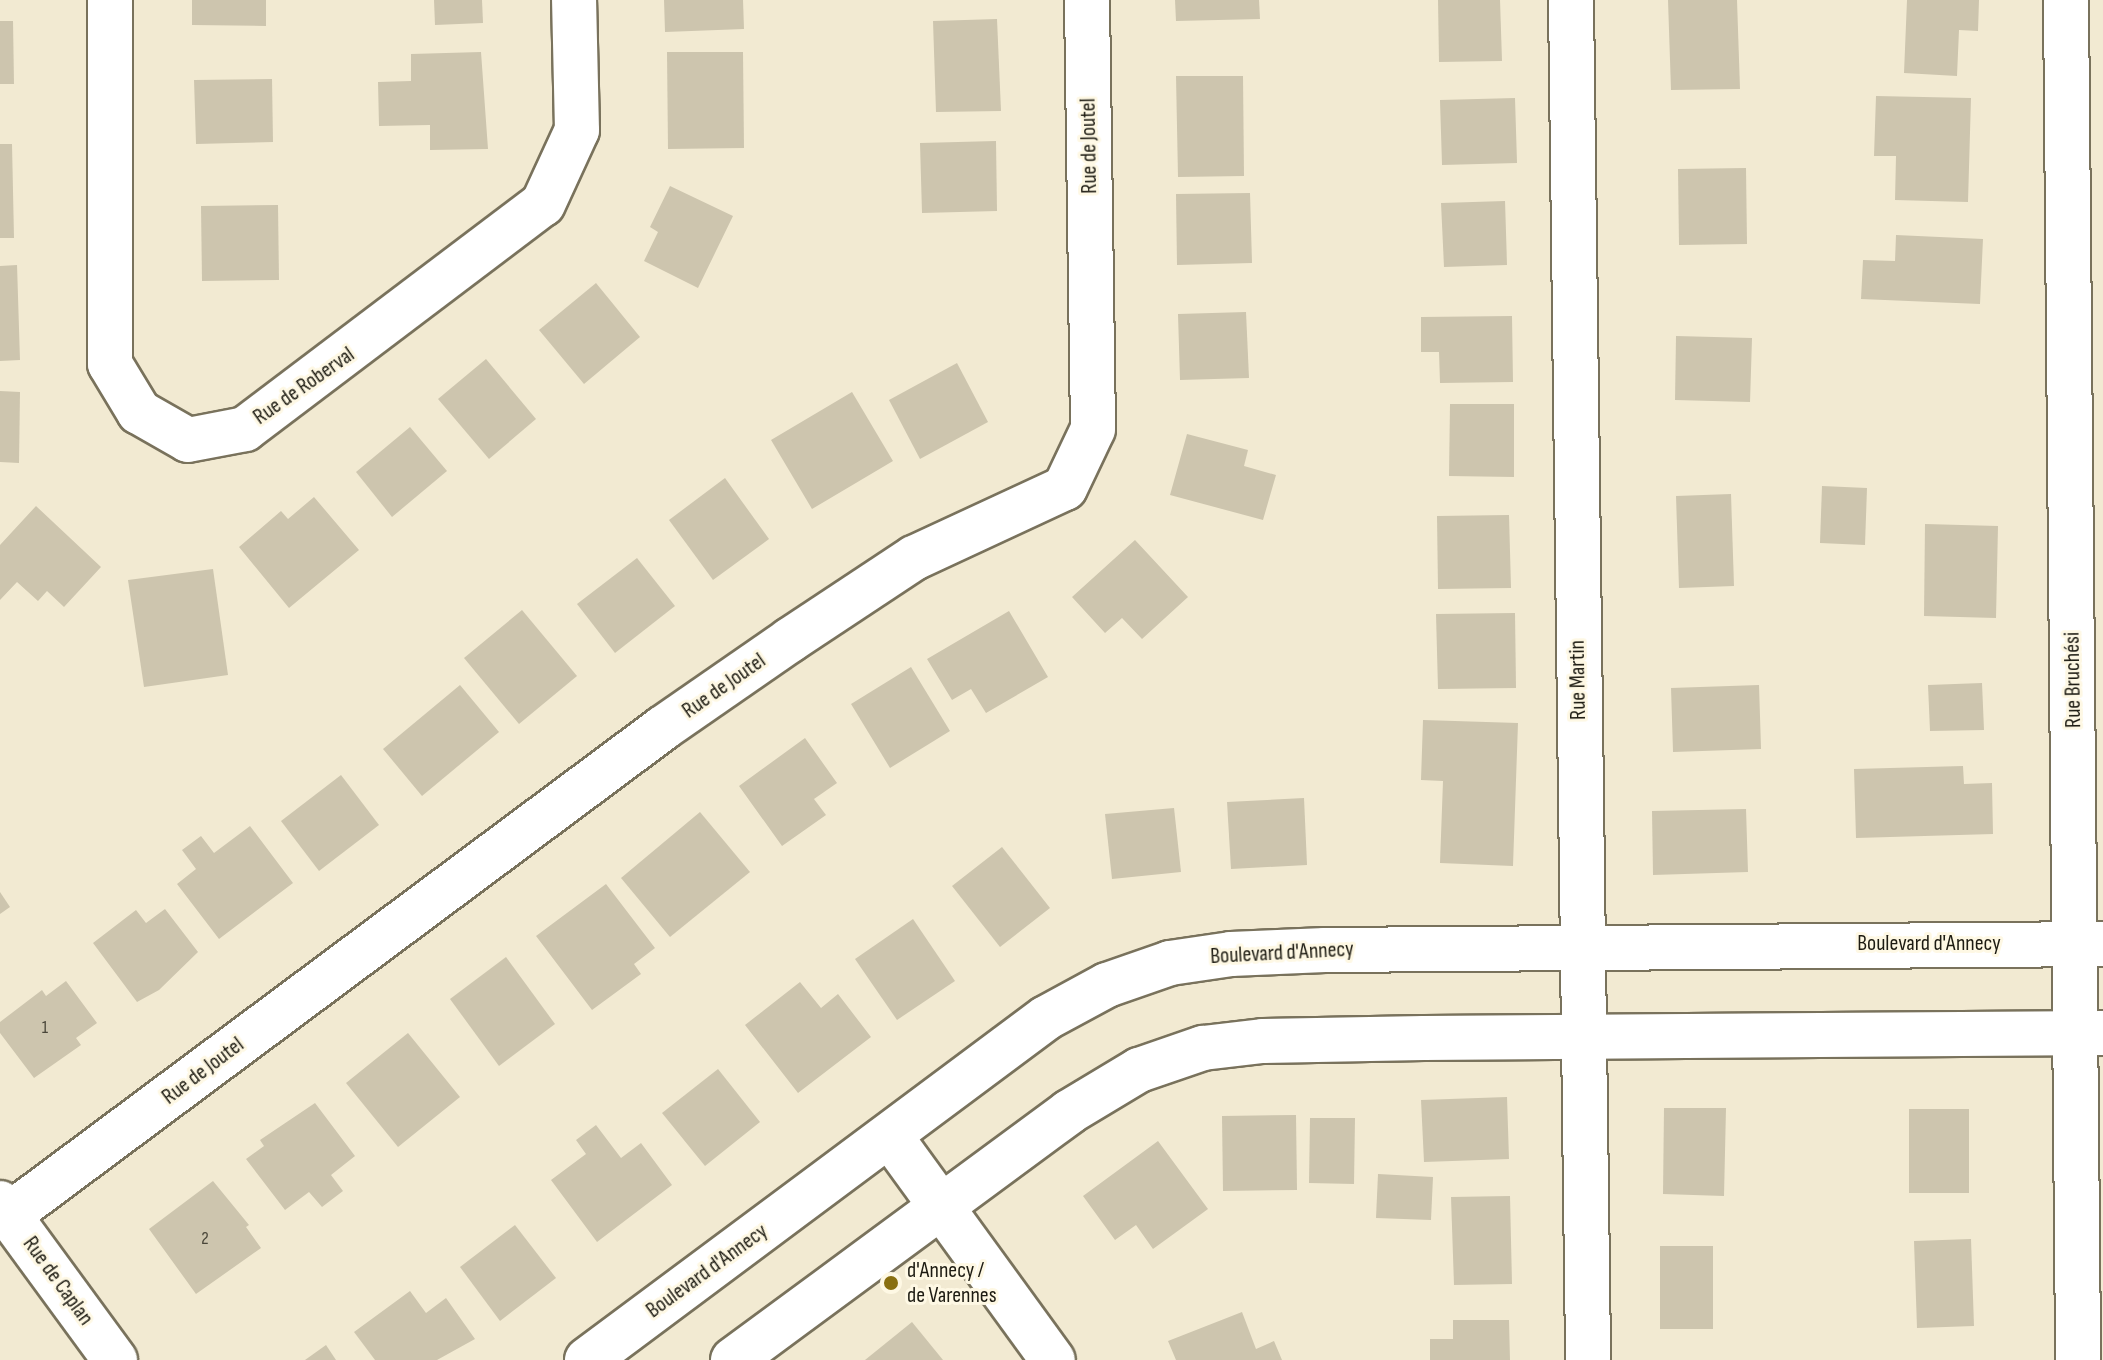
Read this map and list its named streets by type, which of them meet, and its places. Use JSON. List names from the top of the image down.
{
  "streets": {
    "street": [
      "Rue de Joutel",
      "Rue de Roberval",
      "Rue Martin",
      "Rue Bruchési",
      "Boulevard d'Annecy",
      "Rue de Caplan"
    ]
  },
  "crossings": [
    ["Rue de Joutel", "Rue de Caplan"],
    ["Rue Martin", "Boulevard d'Annecy"],
    ["Rue Bruchési", "Boulevard d'Annecy"]
  ],
  "places": ["d'Annecy / de Varennes"],
  "house_numbers": ["1", "2"]
}
